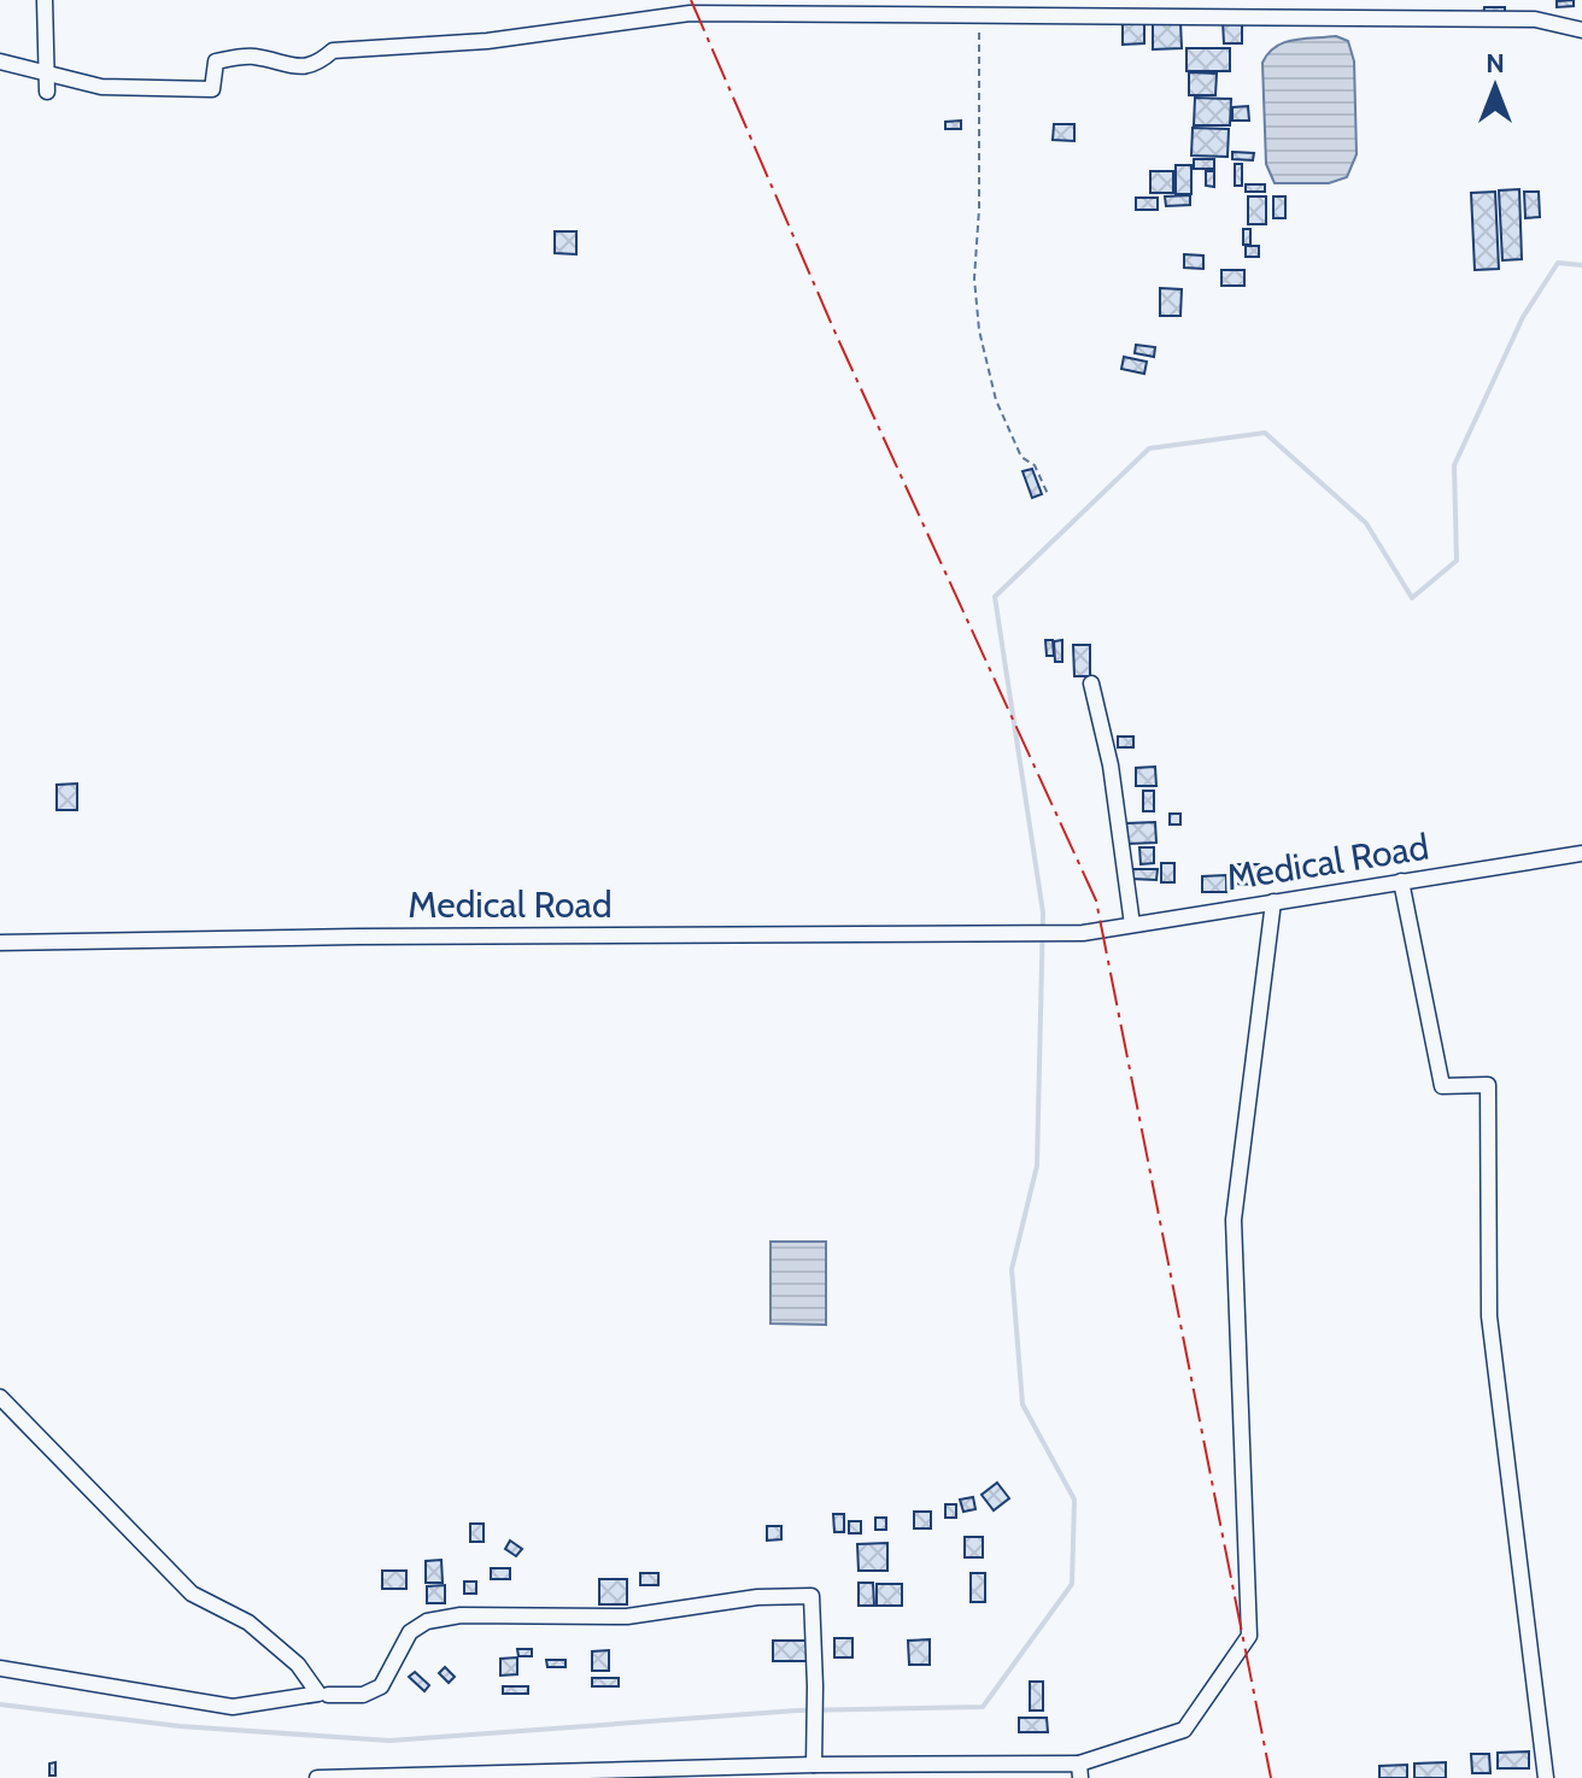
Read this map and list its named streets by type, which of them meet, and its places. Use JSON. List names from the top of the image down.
{
  "streets": {
    "street": ["Medical Road"]
  },
  "north": "top"
}
